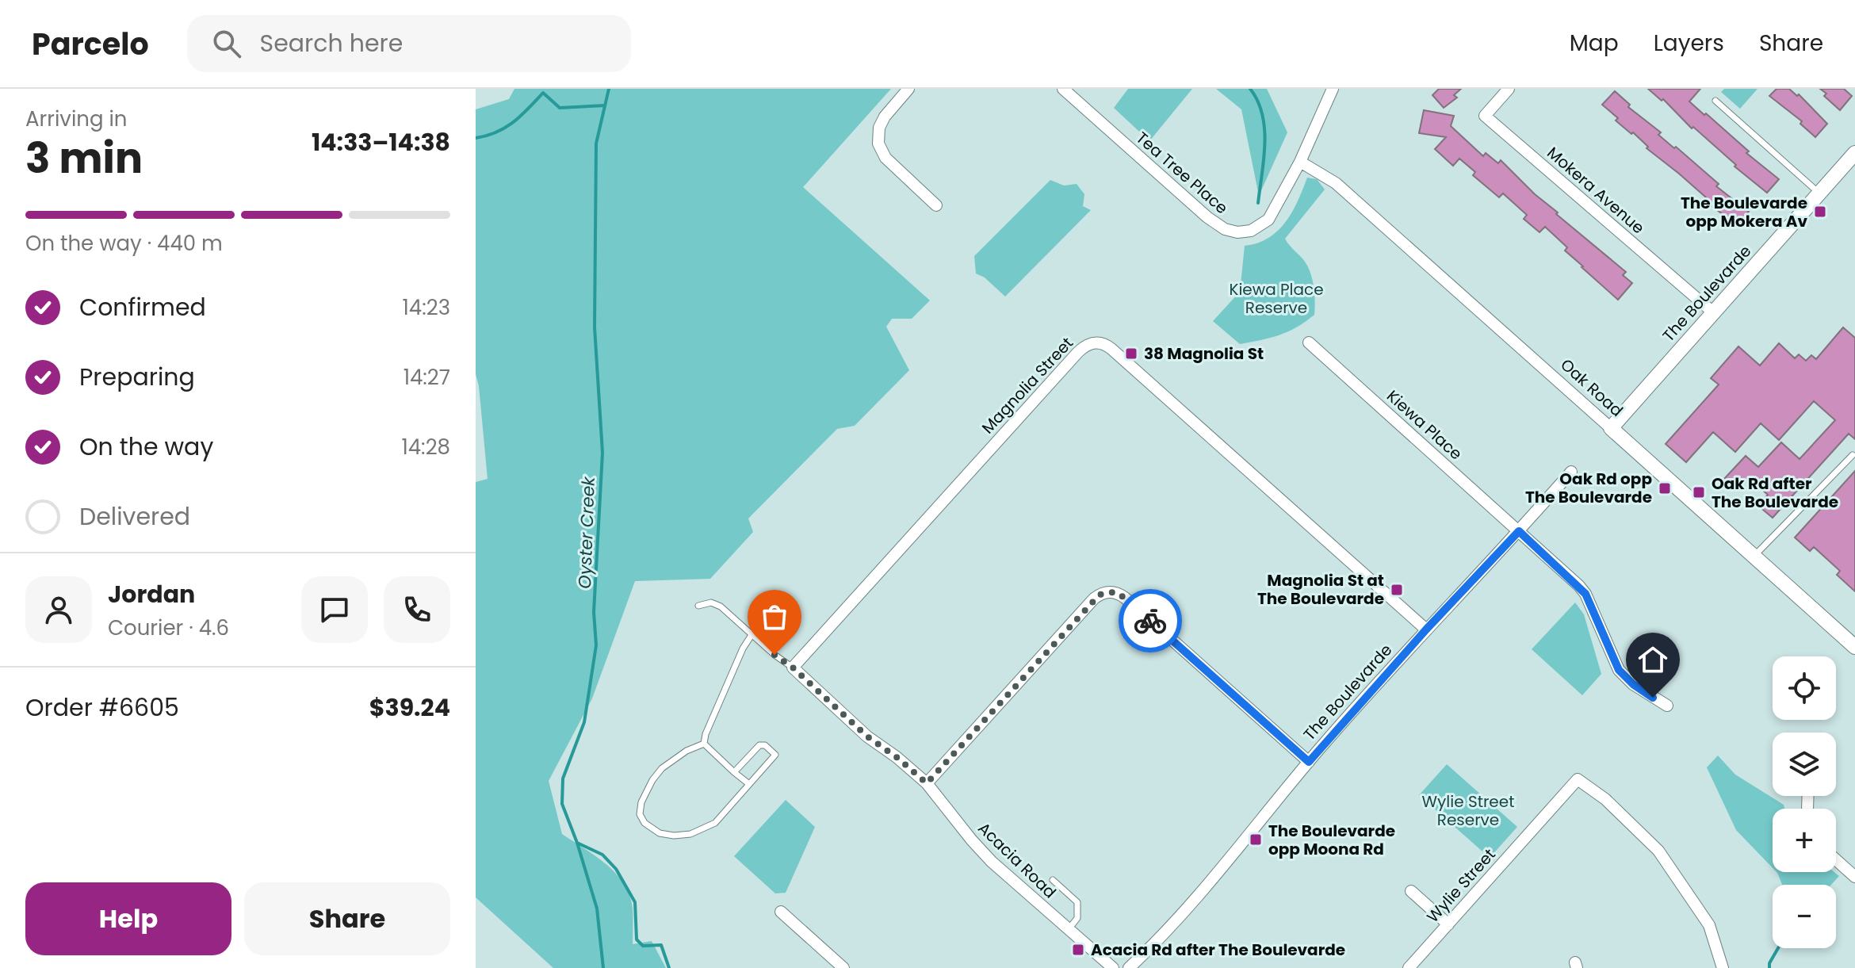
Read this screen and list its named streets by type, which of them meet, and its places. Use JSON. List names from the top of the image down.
{
  "streets": {
    "street": [
      "Tea Tree Place",
      "Mokera Avenue",
      "The Boulevarde",
      "Magnolia Street",
      "Oak Road",
      "Kiewa Place",
      "Acacia Road",
      "Wylie Street"
    ]
  },
  "crossings": [
    ["Tea Tree Place", "Oak Road"],
    ["Mokera Avenue", "The Boulevarde"],
    ["The Boulevarde", "Magnolia Street"],
    ["The Boulevarde", "Oak Road"],
    ["The Boulevarde", "Kiewa Place"],
    ["Magnolia Street", "Acacia Road"]
  ],
  "water": ["Oyster Creek"],
  "parks": ["Kiewa Place Reserve", "Wylie Street Reserve"],
  "places": {
    "transit": [
      "The Boulevarde opp Mokera Av",
      "38 Magnolia St",
      "Oak Rd opp The Boulevarde",
      "Oak Rd after The Boulevarde",
      "Magnolia St at The Boulevarde",
      "The Boulevarde opp Moona Rd",
      "Acacia Rd after The Boulevarde"
    ]
  },
  "page": {
    "header": "Parcelo",
    "search": "Search here",
    "nav": ["Map", "Layers", "Share"],
    "heading": ["3 min", "Arriving in", "14:33–14:38"],
    "panel": [
      "Jordan",
      "Courier · 4.6",
      "Order #6605",
      "$39.24"
    ],
    "bar": "On the way · 440 m",
    "list": [
      ["Confirmed", "14:23"],
      ["Preparing", "14:27"],
      ["On the way", "14:28"],
      "Delivered"
    ],
    "map_buttons": ["+", "−"],
    "buttons": ["Help", "Share"]
  }
}
